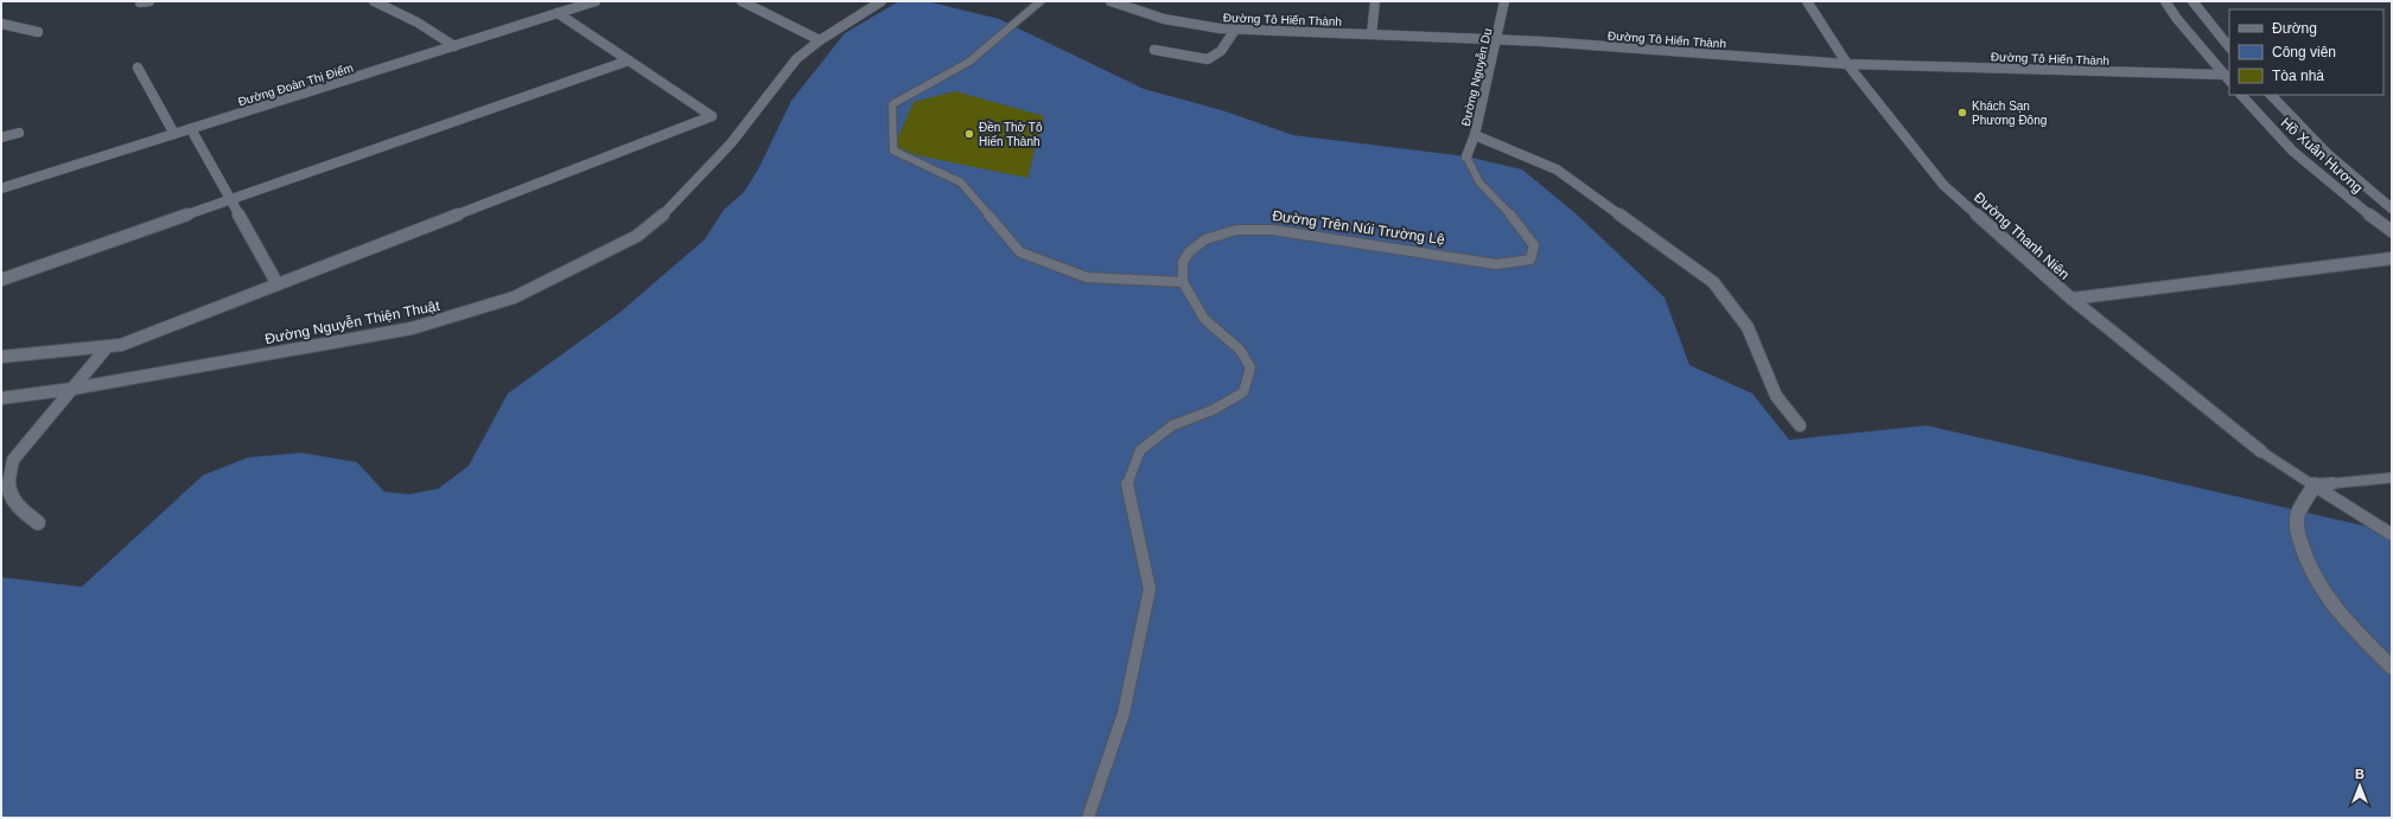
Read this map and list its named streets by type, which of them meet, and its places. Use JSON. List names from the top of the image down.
{
  "streets": {
    "street": [
      "Đường Tô Hiến Thành",
      "Đường Nguyễn Du",
      "Đường Đoàn Thị Điểm",
      "Hồ Xuân Hương",
      "Đường Thanh Niên",
      "Đường Nguyễn Thiện Thuật"
    ],
    "lane": ["Đường Trên Núi Trường Lệ"]
  },
  "crossings": [
    ["Đường Tô Hiến Thành", "Đường Nguyễn Du"],
    ["Đường Tô Hiến Thành", "Đường Thanh Niên"],
    ["Đường Nguyễn Du", "Đường Trên Núi Trường Lệ"]
  ],
  "places": ["Khách Sạn Phương Đông", "Đền Thờ Tô Hiến Thành"],
  "legend": ["Đường", "Công viên", "Tòa nhà"],
  "north": "top"
}
